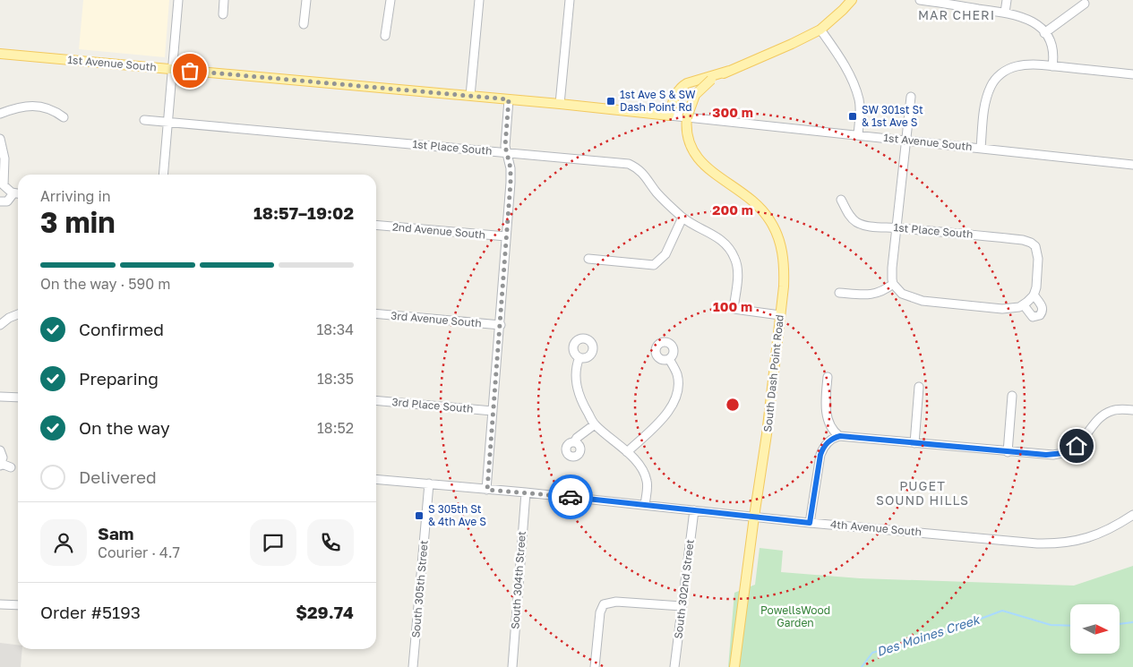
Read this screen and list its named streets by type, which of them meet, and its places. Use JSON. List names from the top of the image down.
{
  "streets": {
    "main road": ["1st Avenue South", "South Dash Point Road"],
    "street": [
      "1st Place South",
      "2nd Avenue South",
      "3rd Avenue South",
      "3rd Place South",
      "4th Avenue South",
      "South 304th Street",
      "South 305th Street",
      "South 302nd Street"
    ]
  },
  "crossings": [
    ["1st Place South", "South Dash Point Road"],
    ["South Dash Point Road", "4th Avenue South"],
    ["4th Avenue South", "South 304th Street"],
    ["4th Avenue South", "South 305th Street"],
    ["4th Avenue South", "South 302nd Street"]
  ],
  "districts": ["MAR CHERI", "PUGET SOUND HILLS"],
  "water": ["Des Moines Creek"],
  "parks": ["PowellsWood Garden"],
  "places": {
    "transit": ["1st Ave S & SW Dash Point Rd", "SW 301st St & 1st Ave S", "S 305th St & 4th Ave S"]
  },
  "north": "right",
  "page": {
    "heading": ["3 min", "Arriving in", "18:57–19:02"],
    "panel": [
      "Sam",
      "Courier · 4.7",
      "Order #5193",
      "$29.74"
    ],
    "bar": "On the way · 590 m",
    "list": [
      ["Confirmed", "18:34"],
      ["Preparing", "18:35"],
      ["On the way", "18:52"],
      "Delivered"
    ]
  },
  "rings": ["300 m", "200 m", "100 m"]
}
